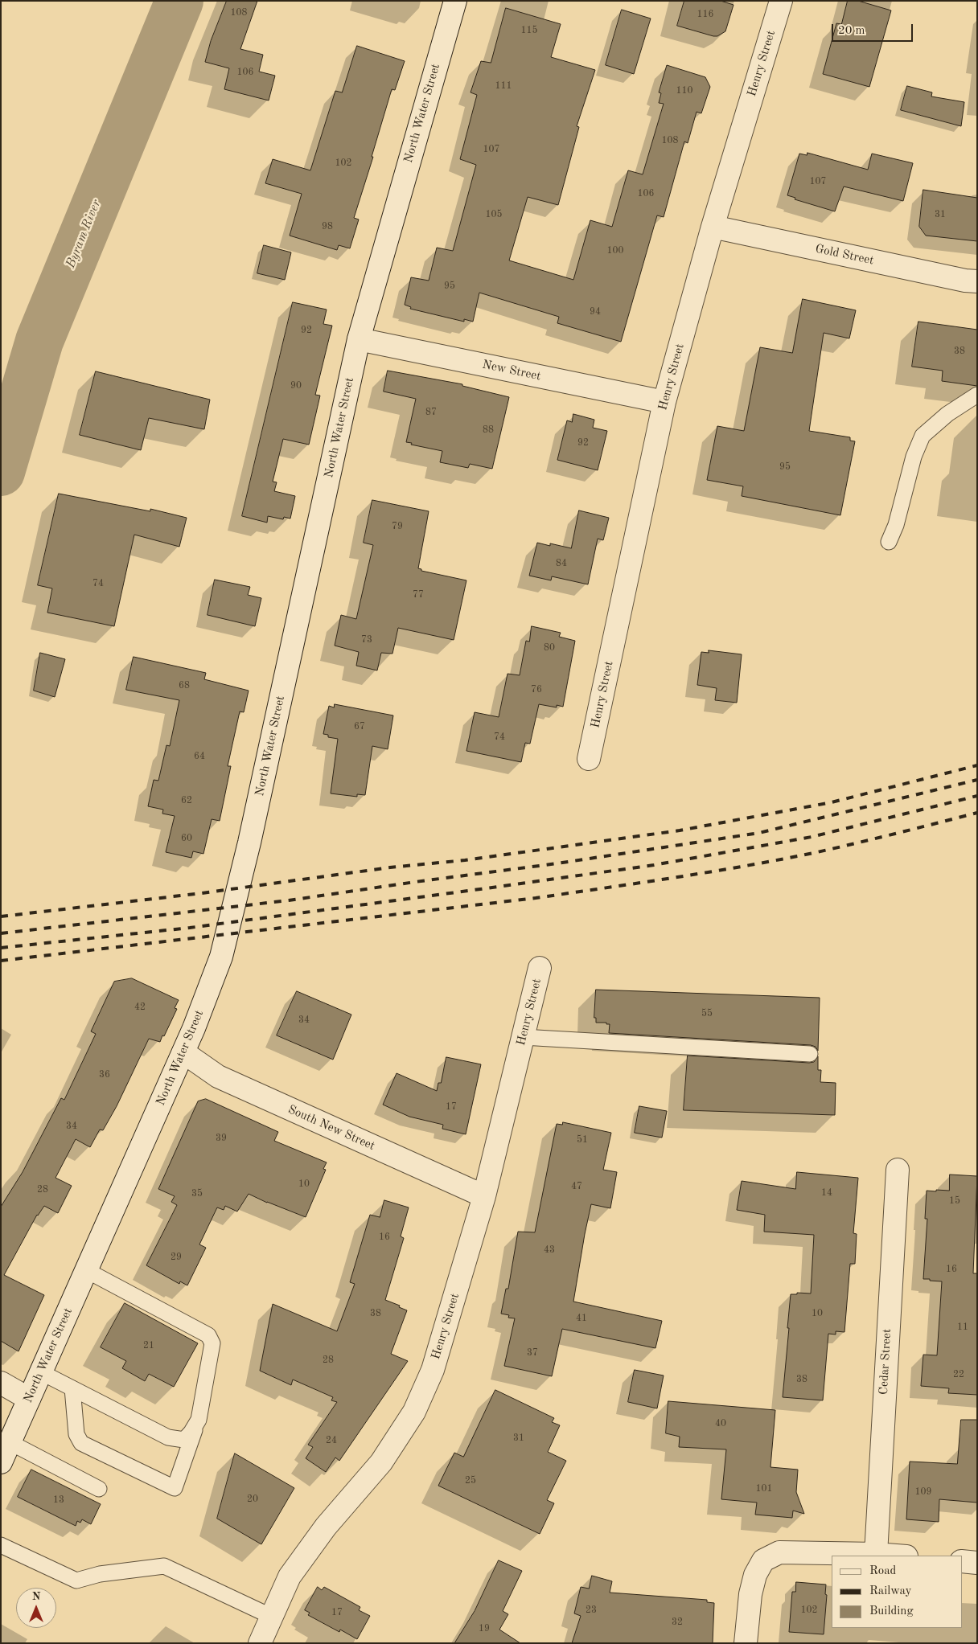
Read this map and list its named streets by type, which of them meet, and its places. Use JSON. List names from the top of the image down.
{
  "streets": {
    "street": [
      "Henry Street",
      "North Water Street",
      "Gold Street",
      "New Street",
      "South New Street",
      "Cedar Street"
    ]
  },
  "crossings": [
    ["Henry Street", "Gold Street"],
    ["Henry Street", "New Street"],
    ["Henry Street", "South New Street"],
    ["North Water Street", "New Street"],
    ["North Water Street", "South New Street"]
  ],
  "water": ["Byram River"],
  "house_numbers": [
    "108",
    "116",
    "115",
    "106",
    "111",
    "110",
    "108",
    "107",
    "102",
    "107",
    "106",
    "105",
    "31",
    "98",
    "100",
    "95",
    "94",
    "92",
    "38",
    "90",
    "87",
    "88",
    "92",
    "95",
    "79",
    "84",
    "74",
    "77",
    "73",
    "80",
    "68",
    "76",
    "67",
    "74",
    "64",
    "62",
    "60",
    "42",
    "55",
    "34",
    "36",
    "17",
    "34",
    "39",
    "51",
    "10",
    "47",
    "28",
    "14",
    "35",
    "15",
    "16",
    "43",
    "29",
    "16",
    "38",
    "10",
    "41",
    "11",
    "21",
    "37",
    "28",
    "22",
    "38",
    "40",
    "31",
    "24",
    "25",
    "101",
    "109",
    "20",
    "13",
    "23",
    "102",
    "17",
    "32",
    "19"
  ],
  "legend": ["Road", "Railway", "Building"],
  "scale_bar": "20 m",
  "north": "top"
}
